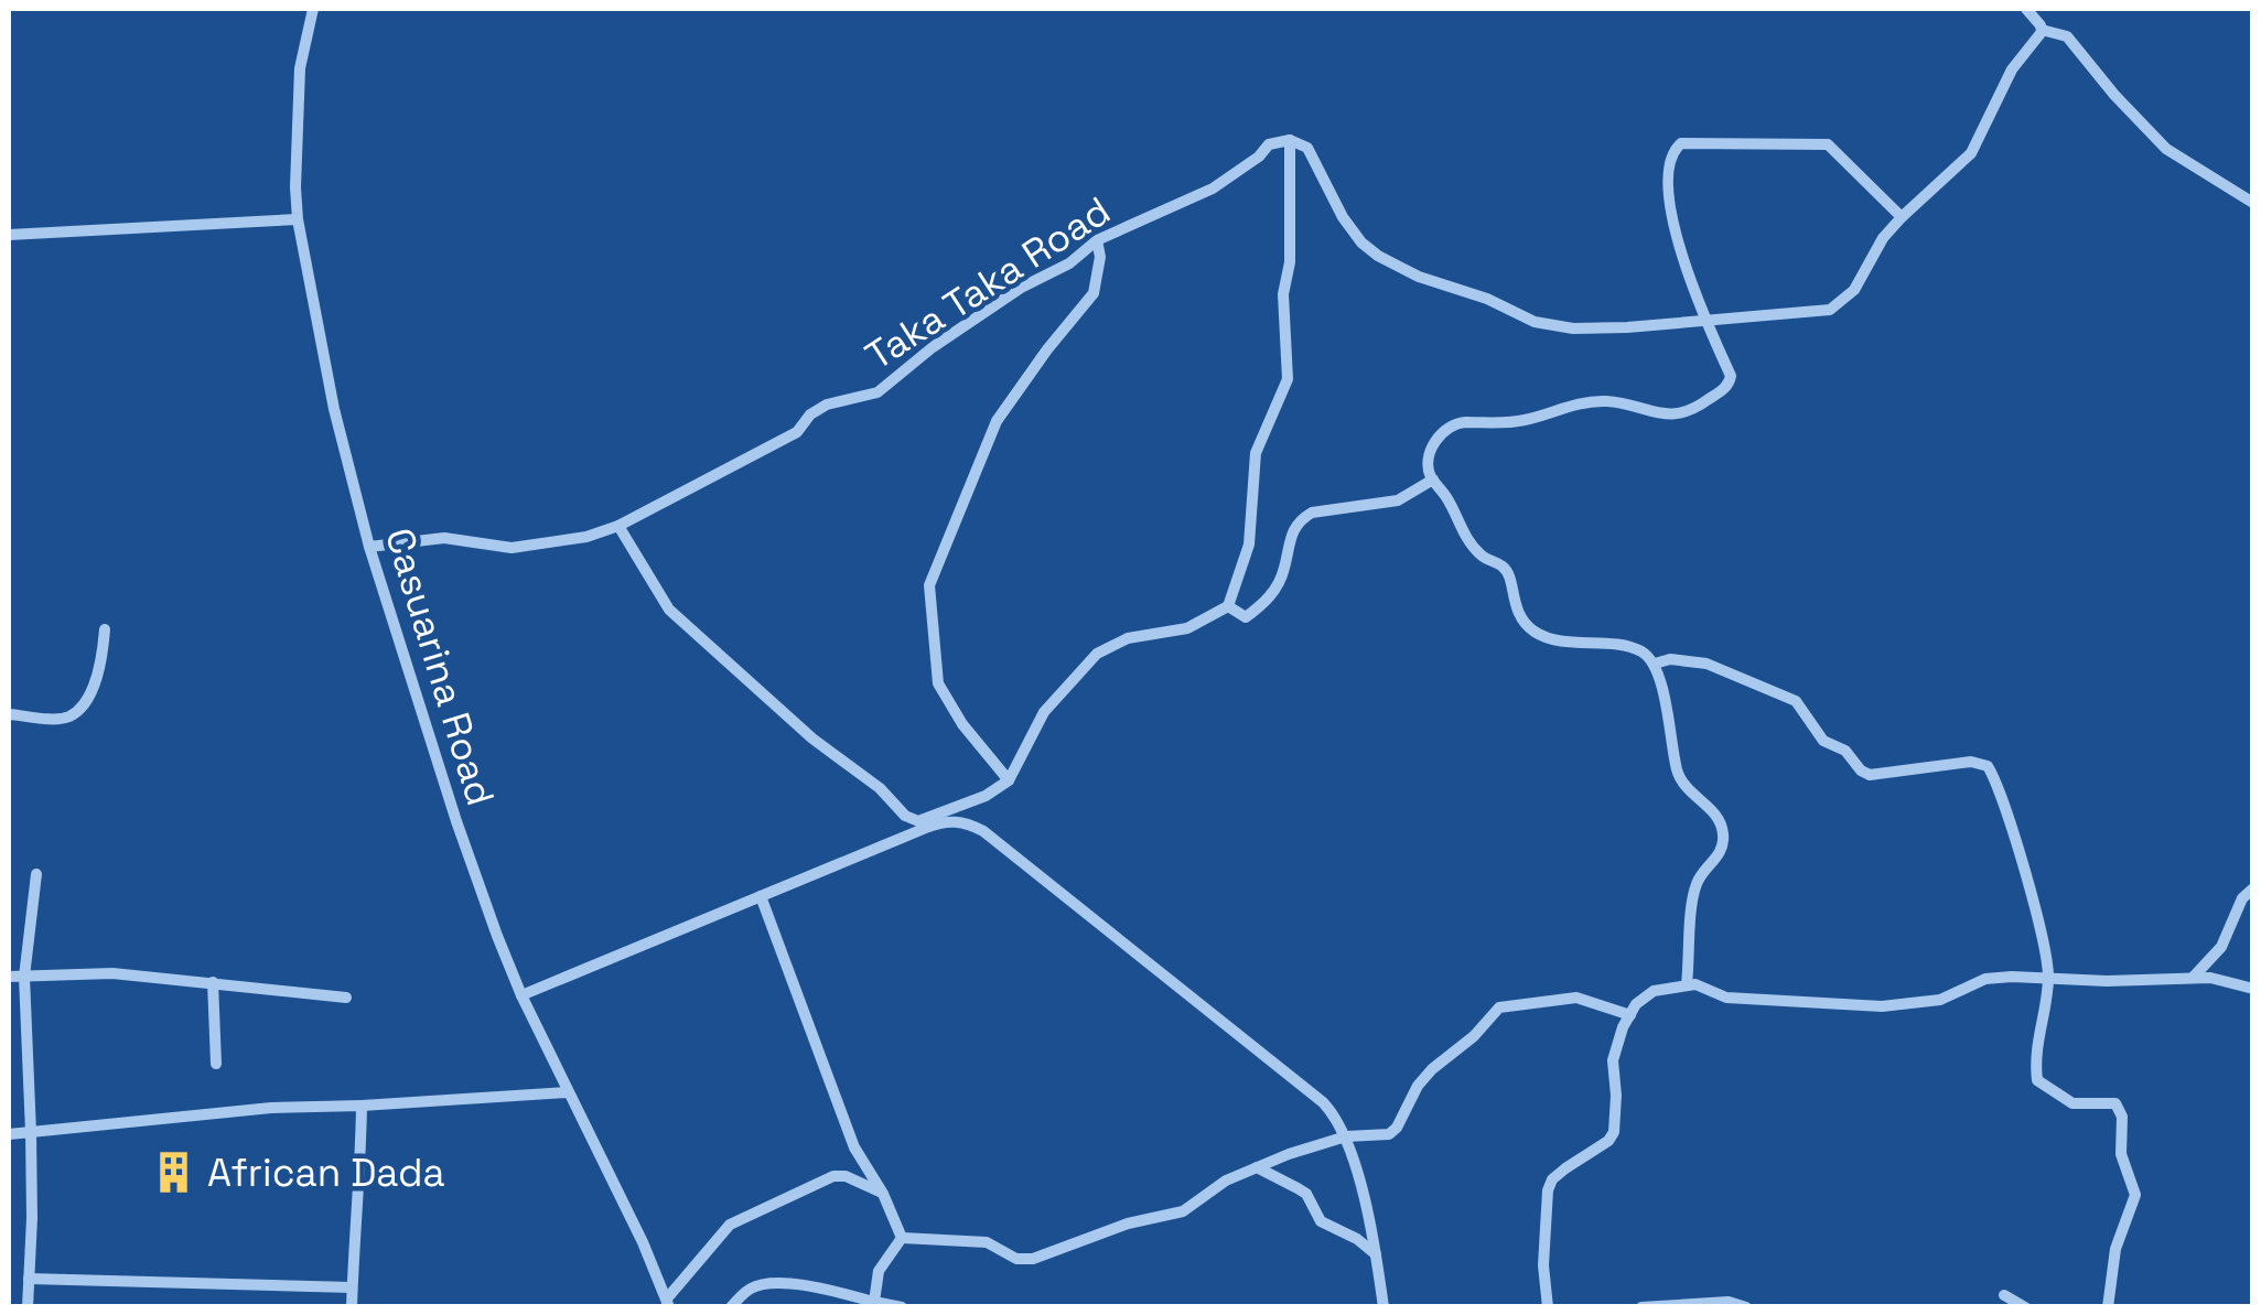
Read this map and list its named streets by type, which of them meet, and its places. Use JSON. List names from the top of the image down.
{
  "streets": {
    "street": ["Taka Taka Road", "Casuarina Road"]
  },
  "crossings": [
    ["Taka Taka Road", "Casuarina Road"]
  ],
  "places": {
    "building": ["African Dada"]
  }
}
